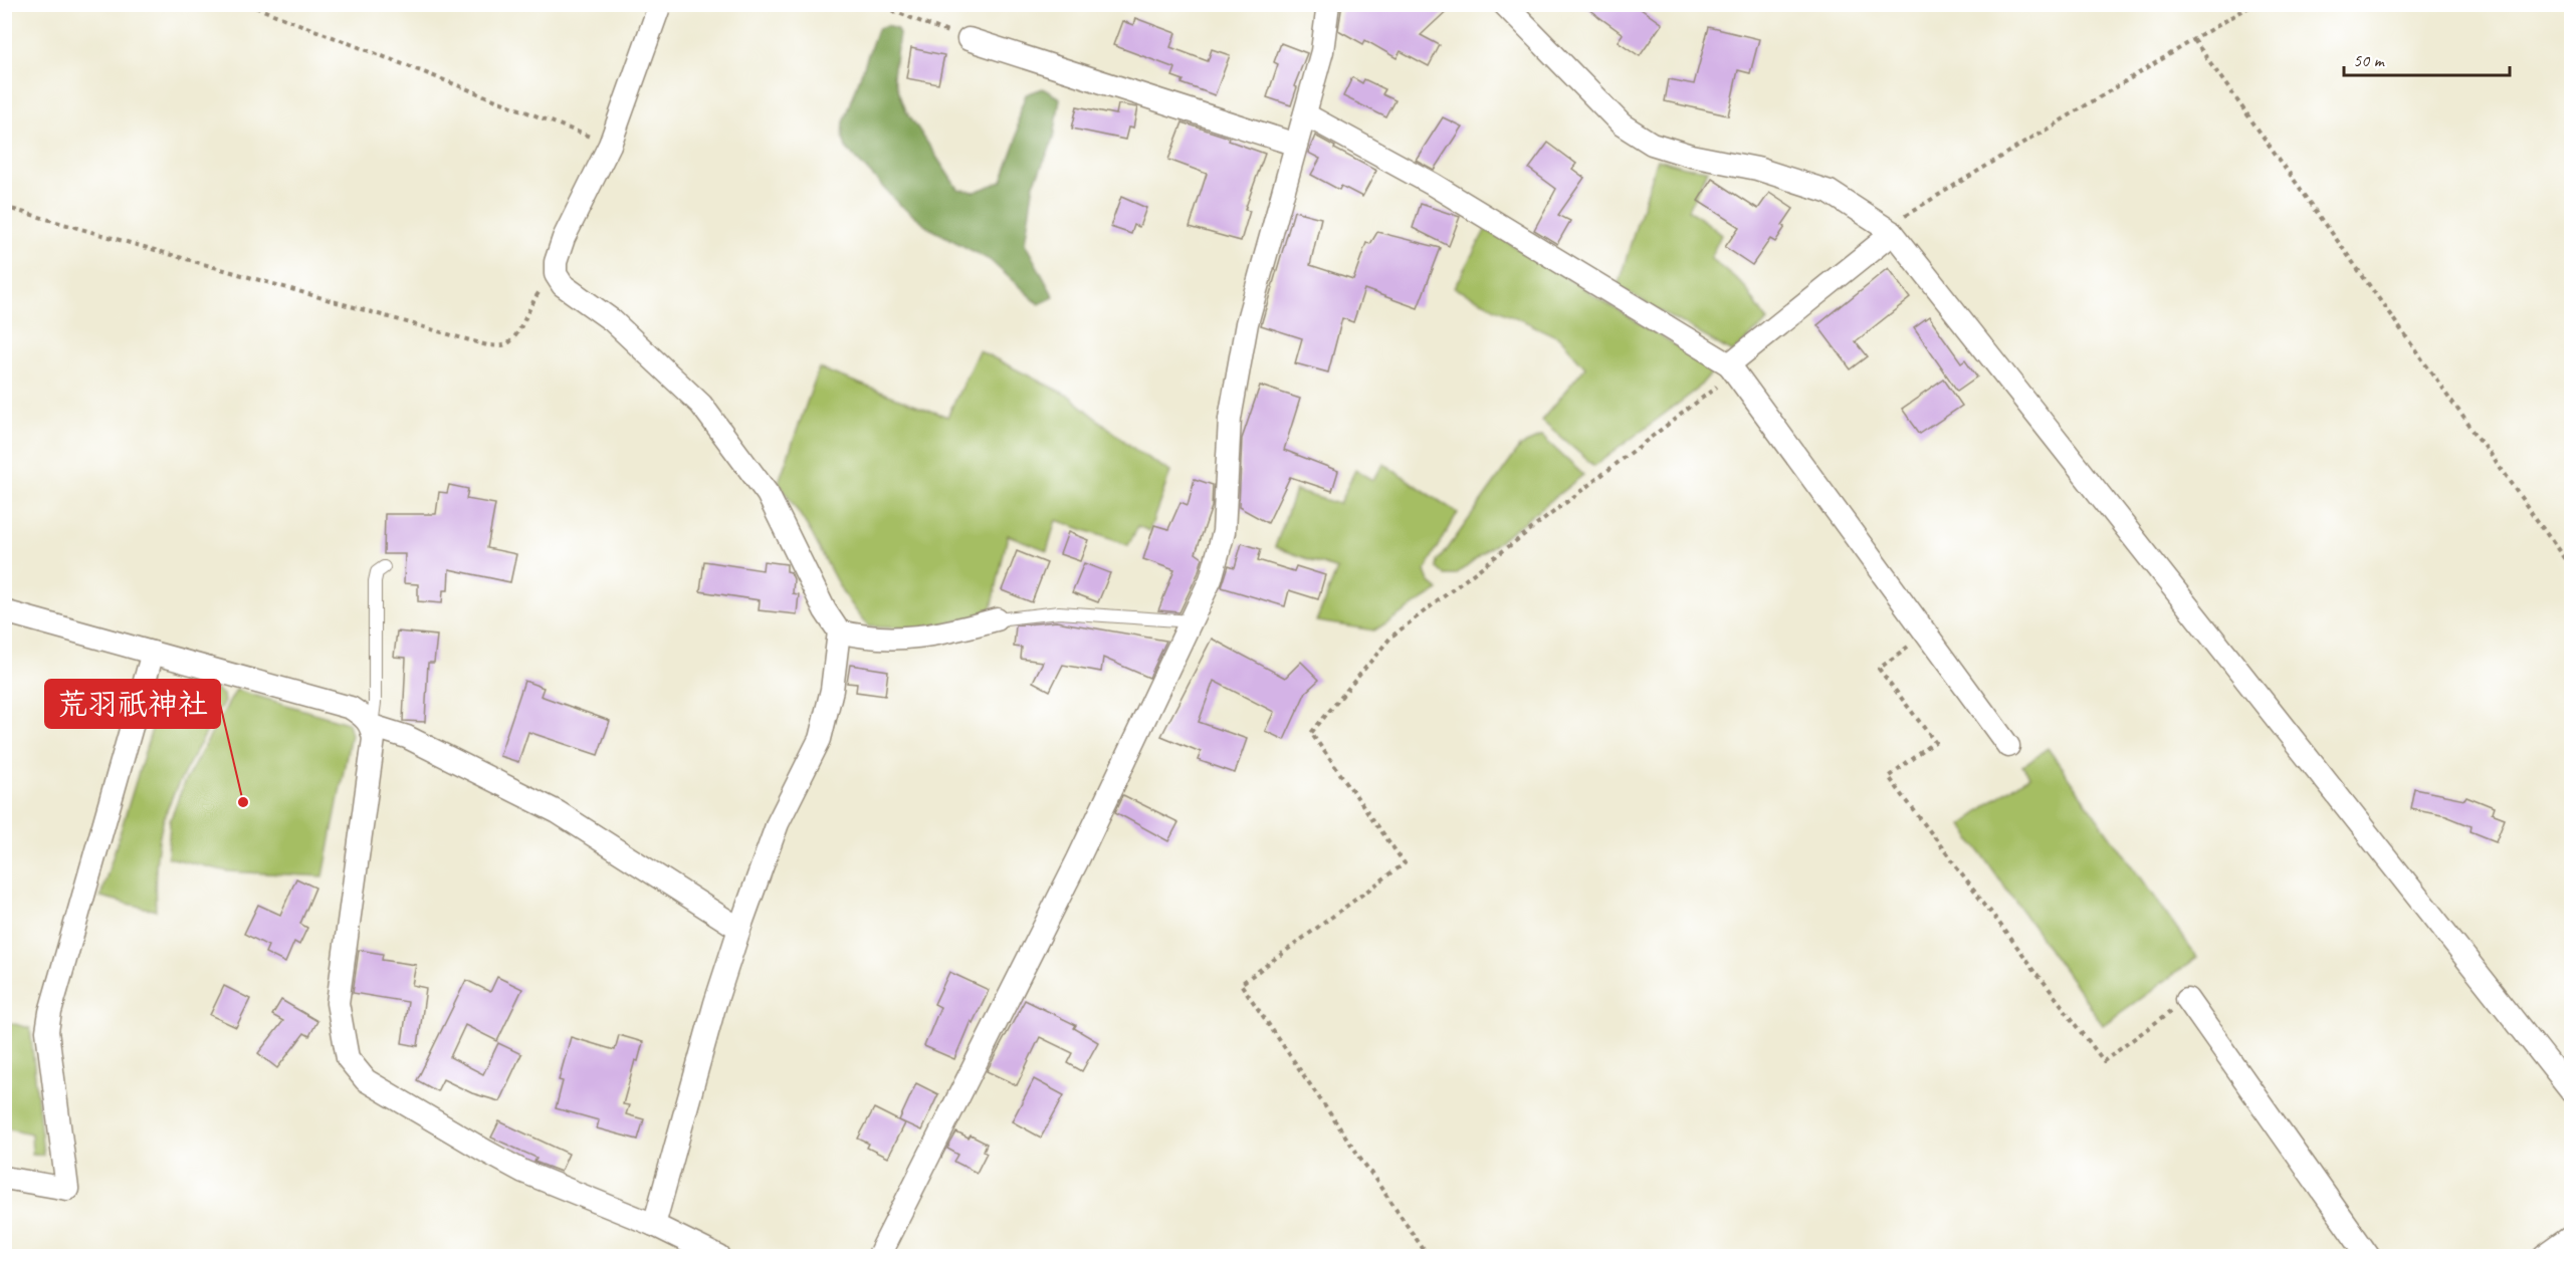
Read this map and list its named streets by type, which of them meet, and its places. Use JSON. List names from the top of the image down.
{
  "places": ["荒羽祇神社"],
  "scale_bar": "50 m"
}
